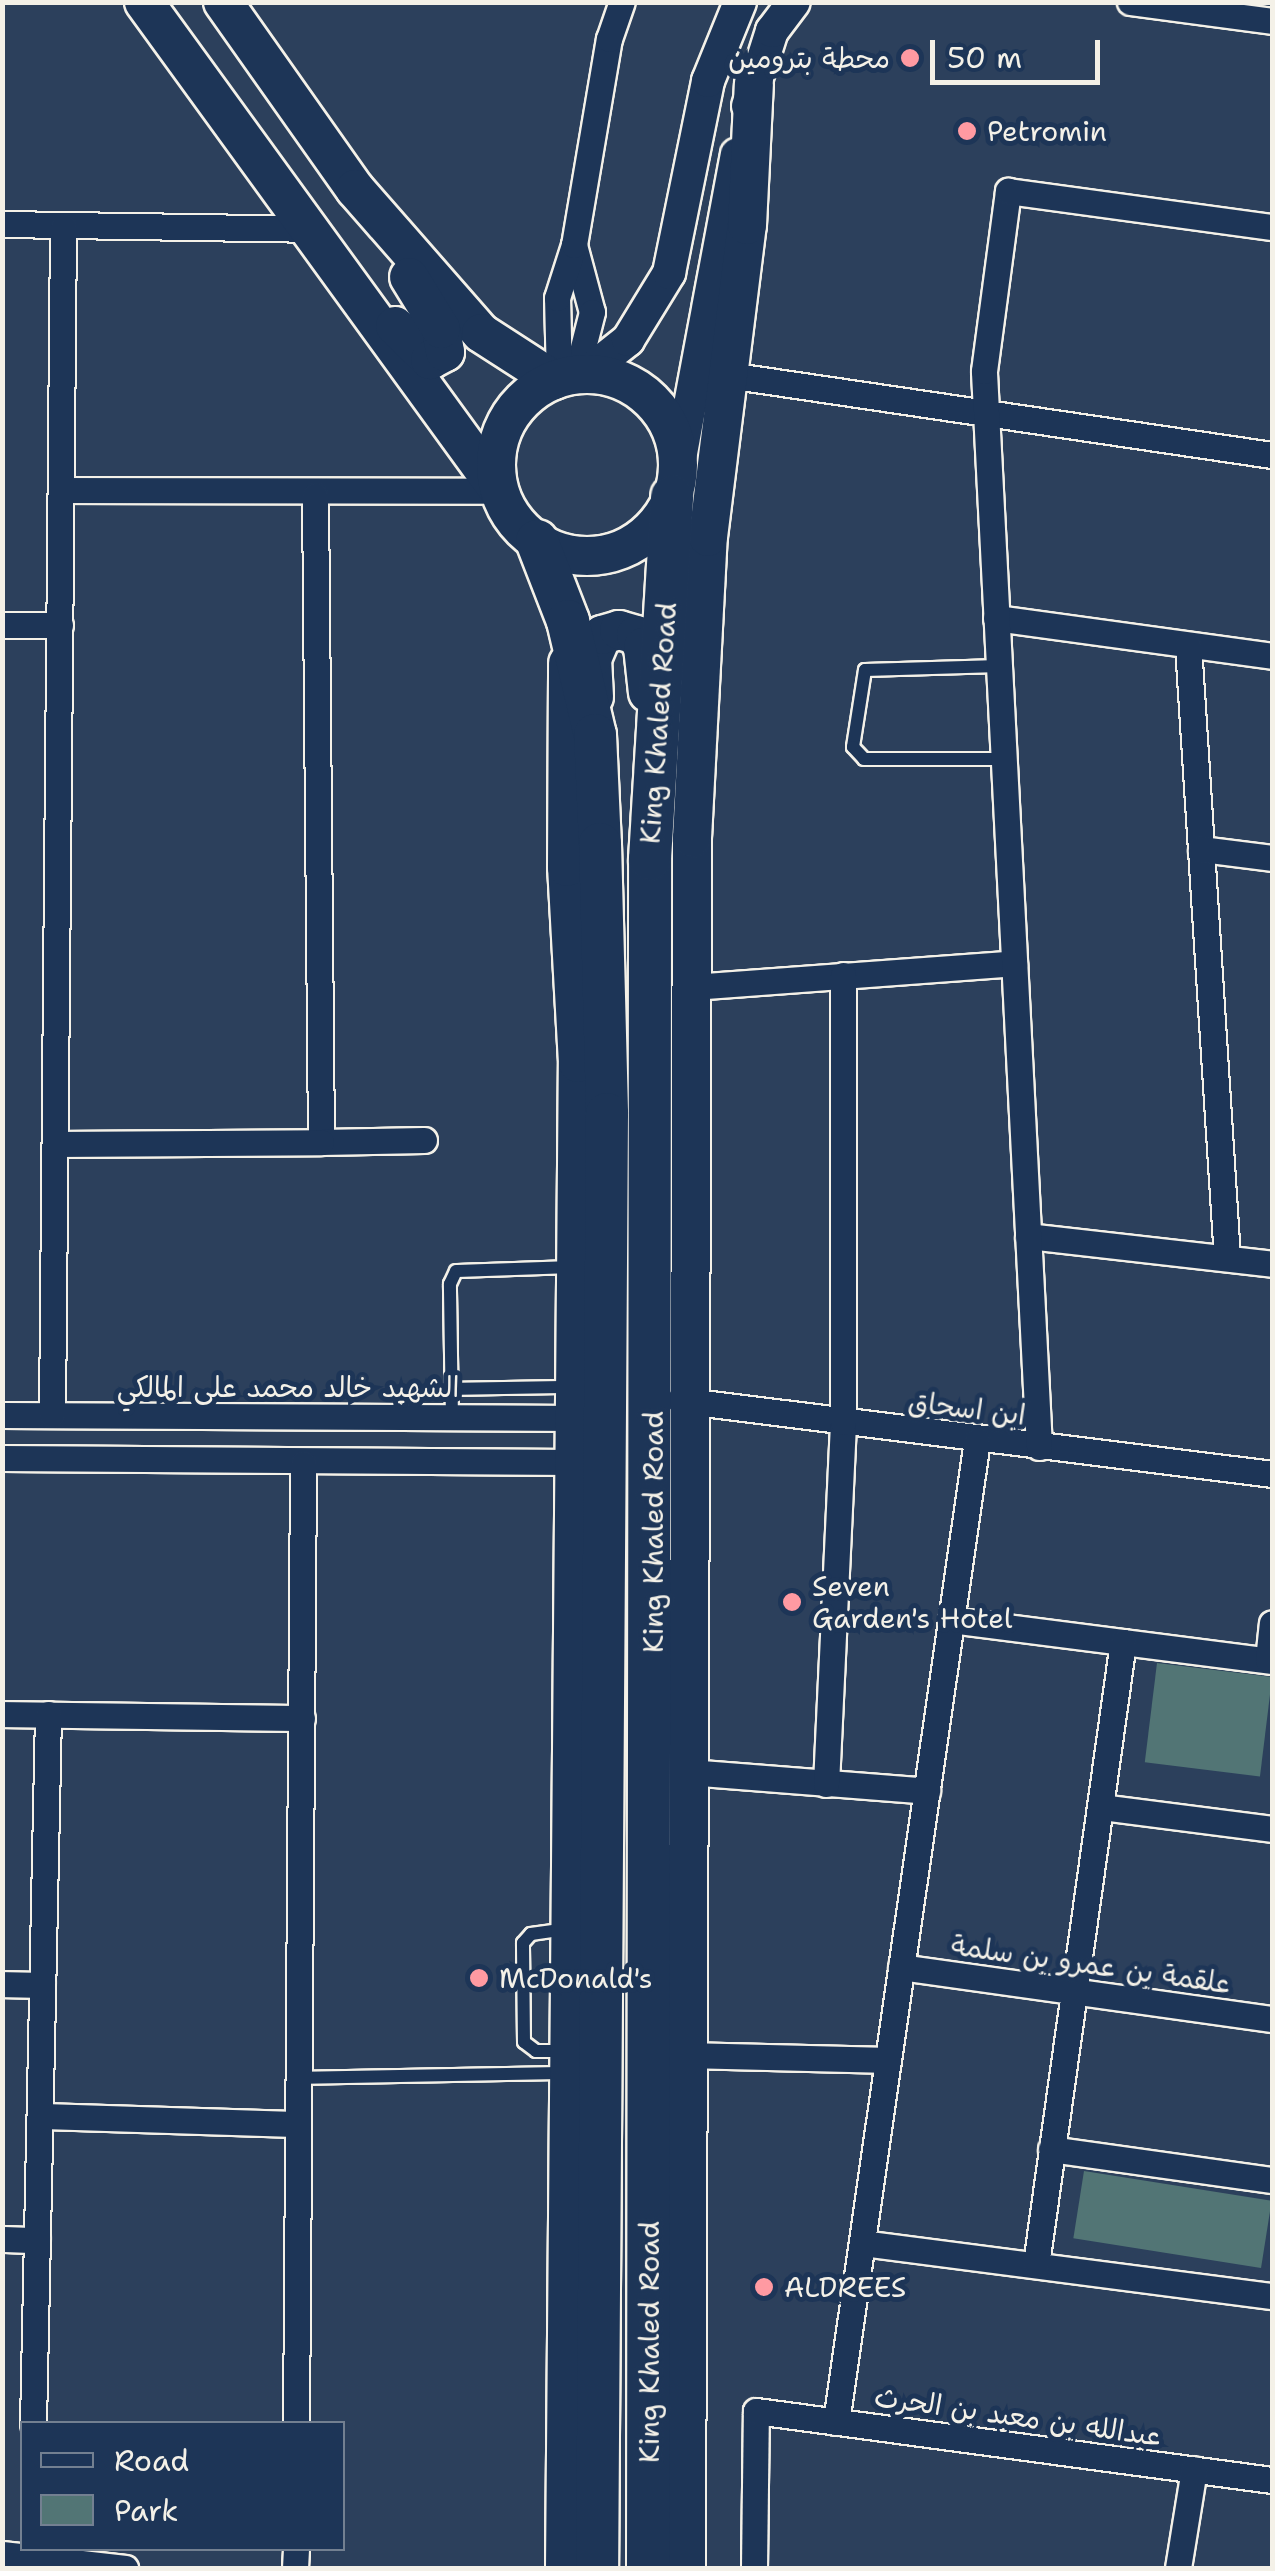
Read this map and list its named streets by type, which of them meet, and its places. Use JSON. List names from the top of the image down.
{
  "streets": {
    "main road": ["King Khaled Road"],
    "street": [
      "الشهيد خالد محمد على المالكي",
      "ابن اسحاق",
      "علقمة بن عمرو بن سلمة",
      "عبدالله بن معبد بن الحرث"
    ]
  },
  "crossings": [
    ["King Khaled Road", "ابن اسحاق"]
  ],
  "places": [
    "محطة بترومين",
    "Petromin",
    "Seven Garden's Hotel",
    "McDonald's",
    "ALDREES"
  ],
  "legend": ["Road", "Park"],
  "scale_bar": "50 m"
}
